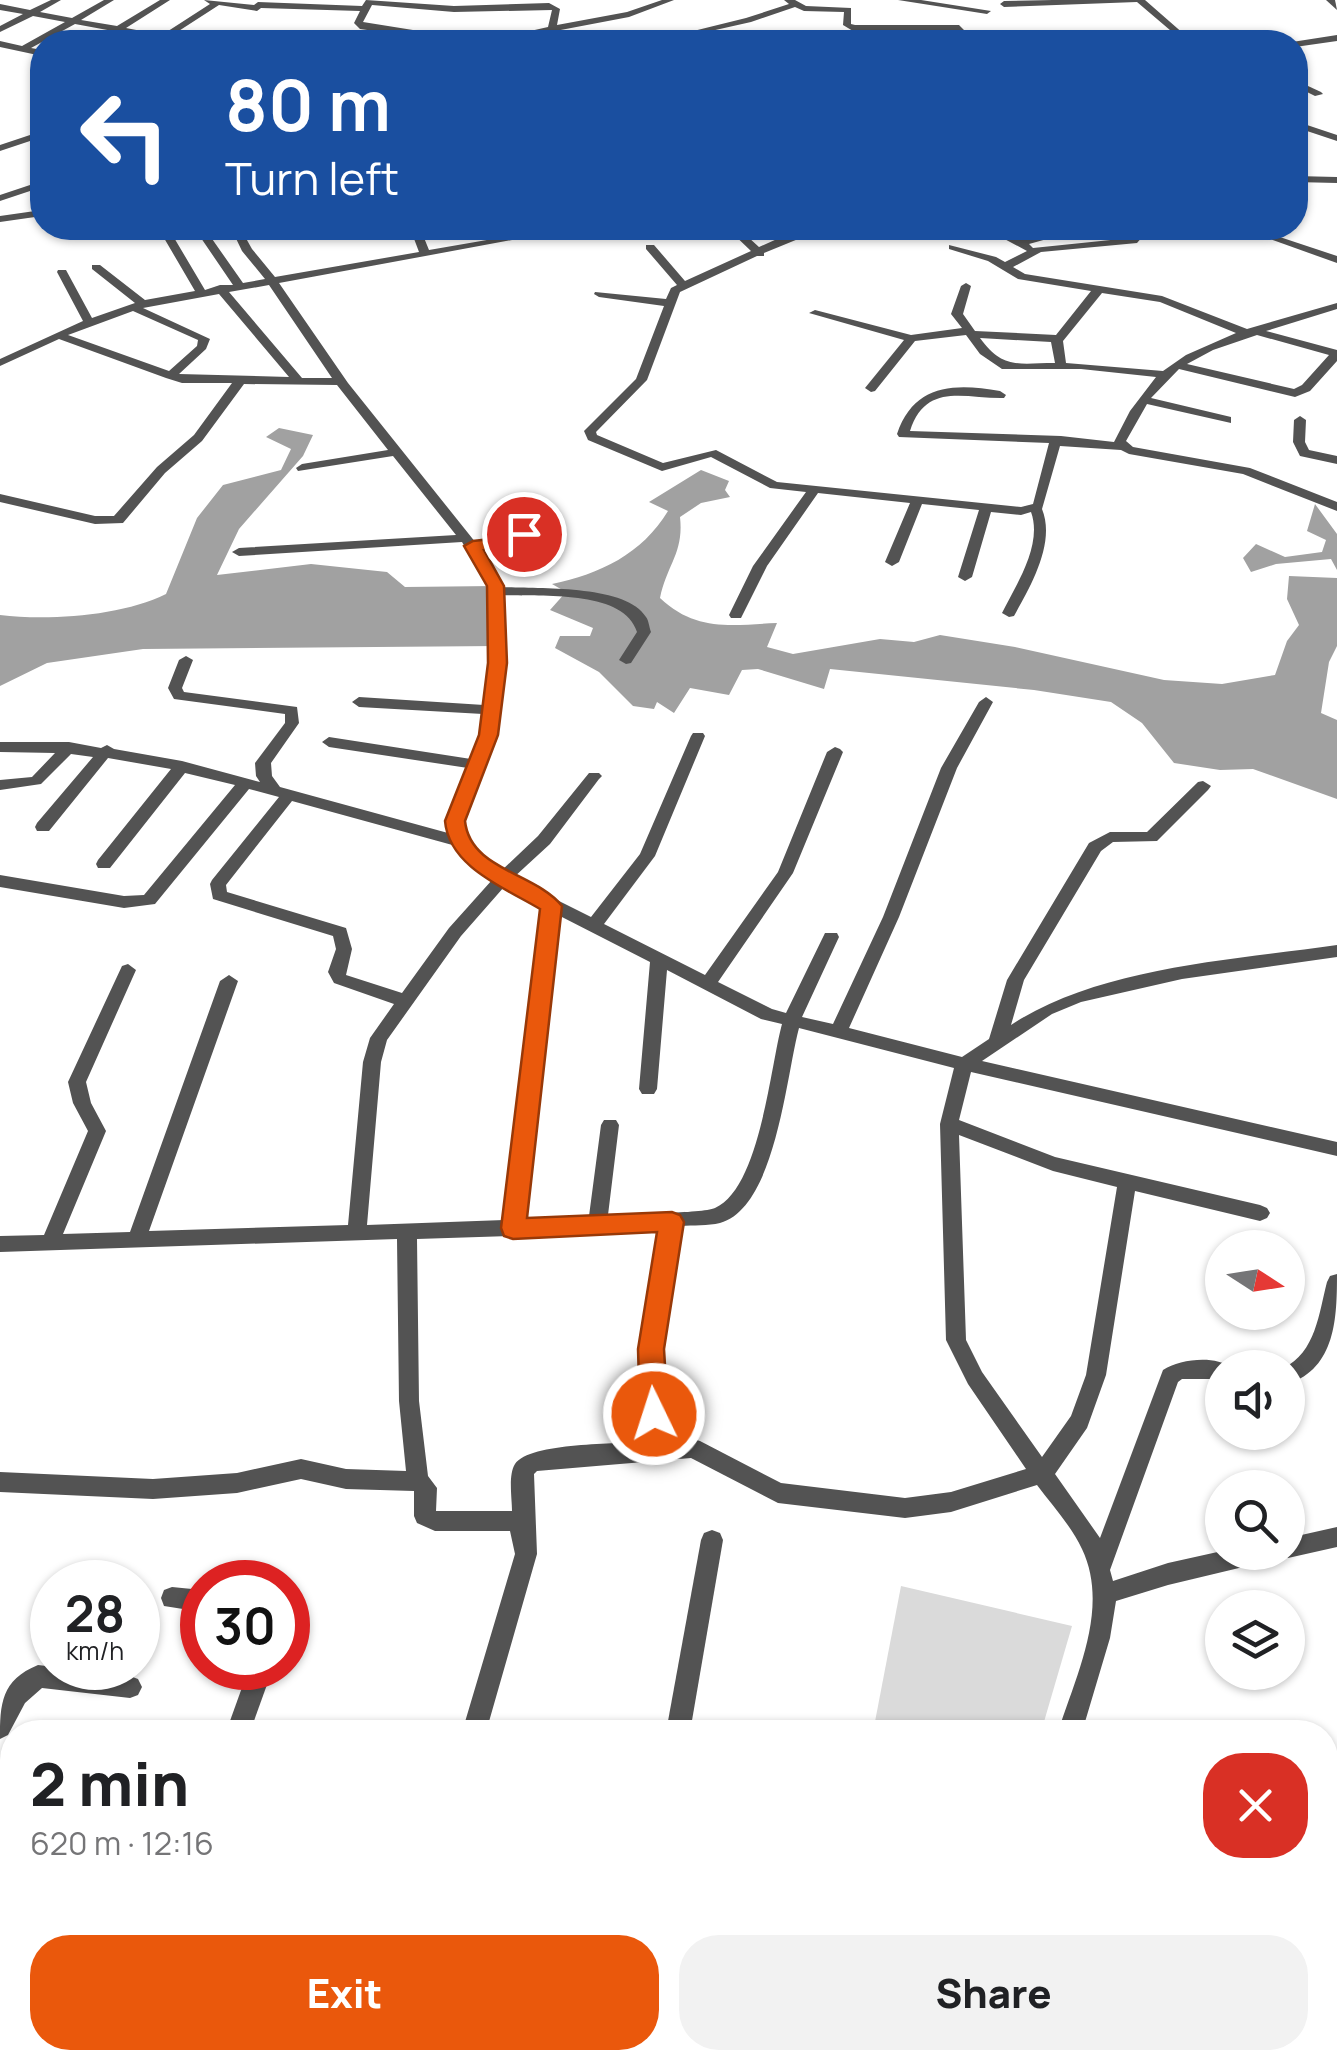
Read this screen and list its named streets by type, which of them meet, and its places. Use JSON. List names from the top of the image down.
{
  "north": "right",
  "page": {
    "turn": ["80 m", "Turn left"],
    "speed": "28 km/h",
    "limit": "30",
    "heading": ["2 min", "620 m · 12:16"],
    "buttons": ["Exit", "Share"]
  }
}
